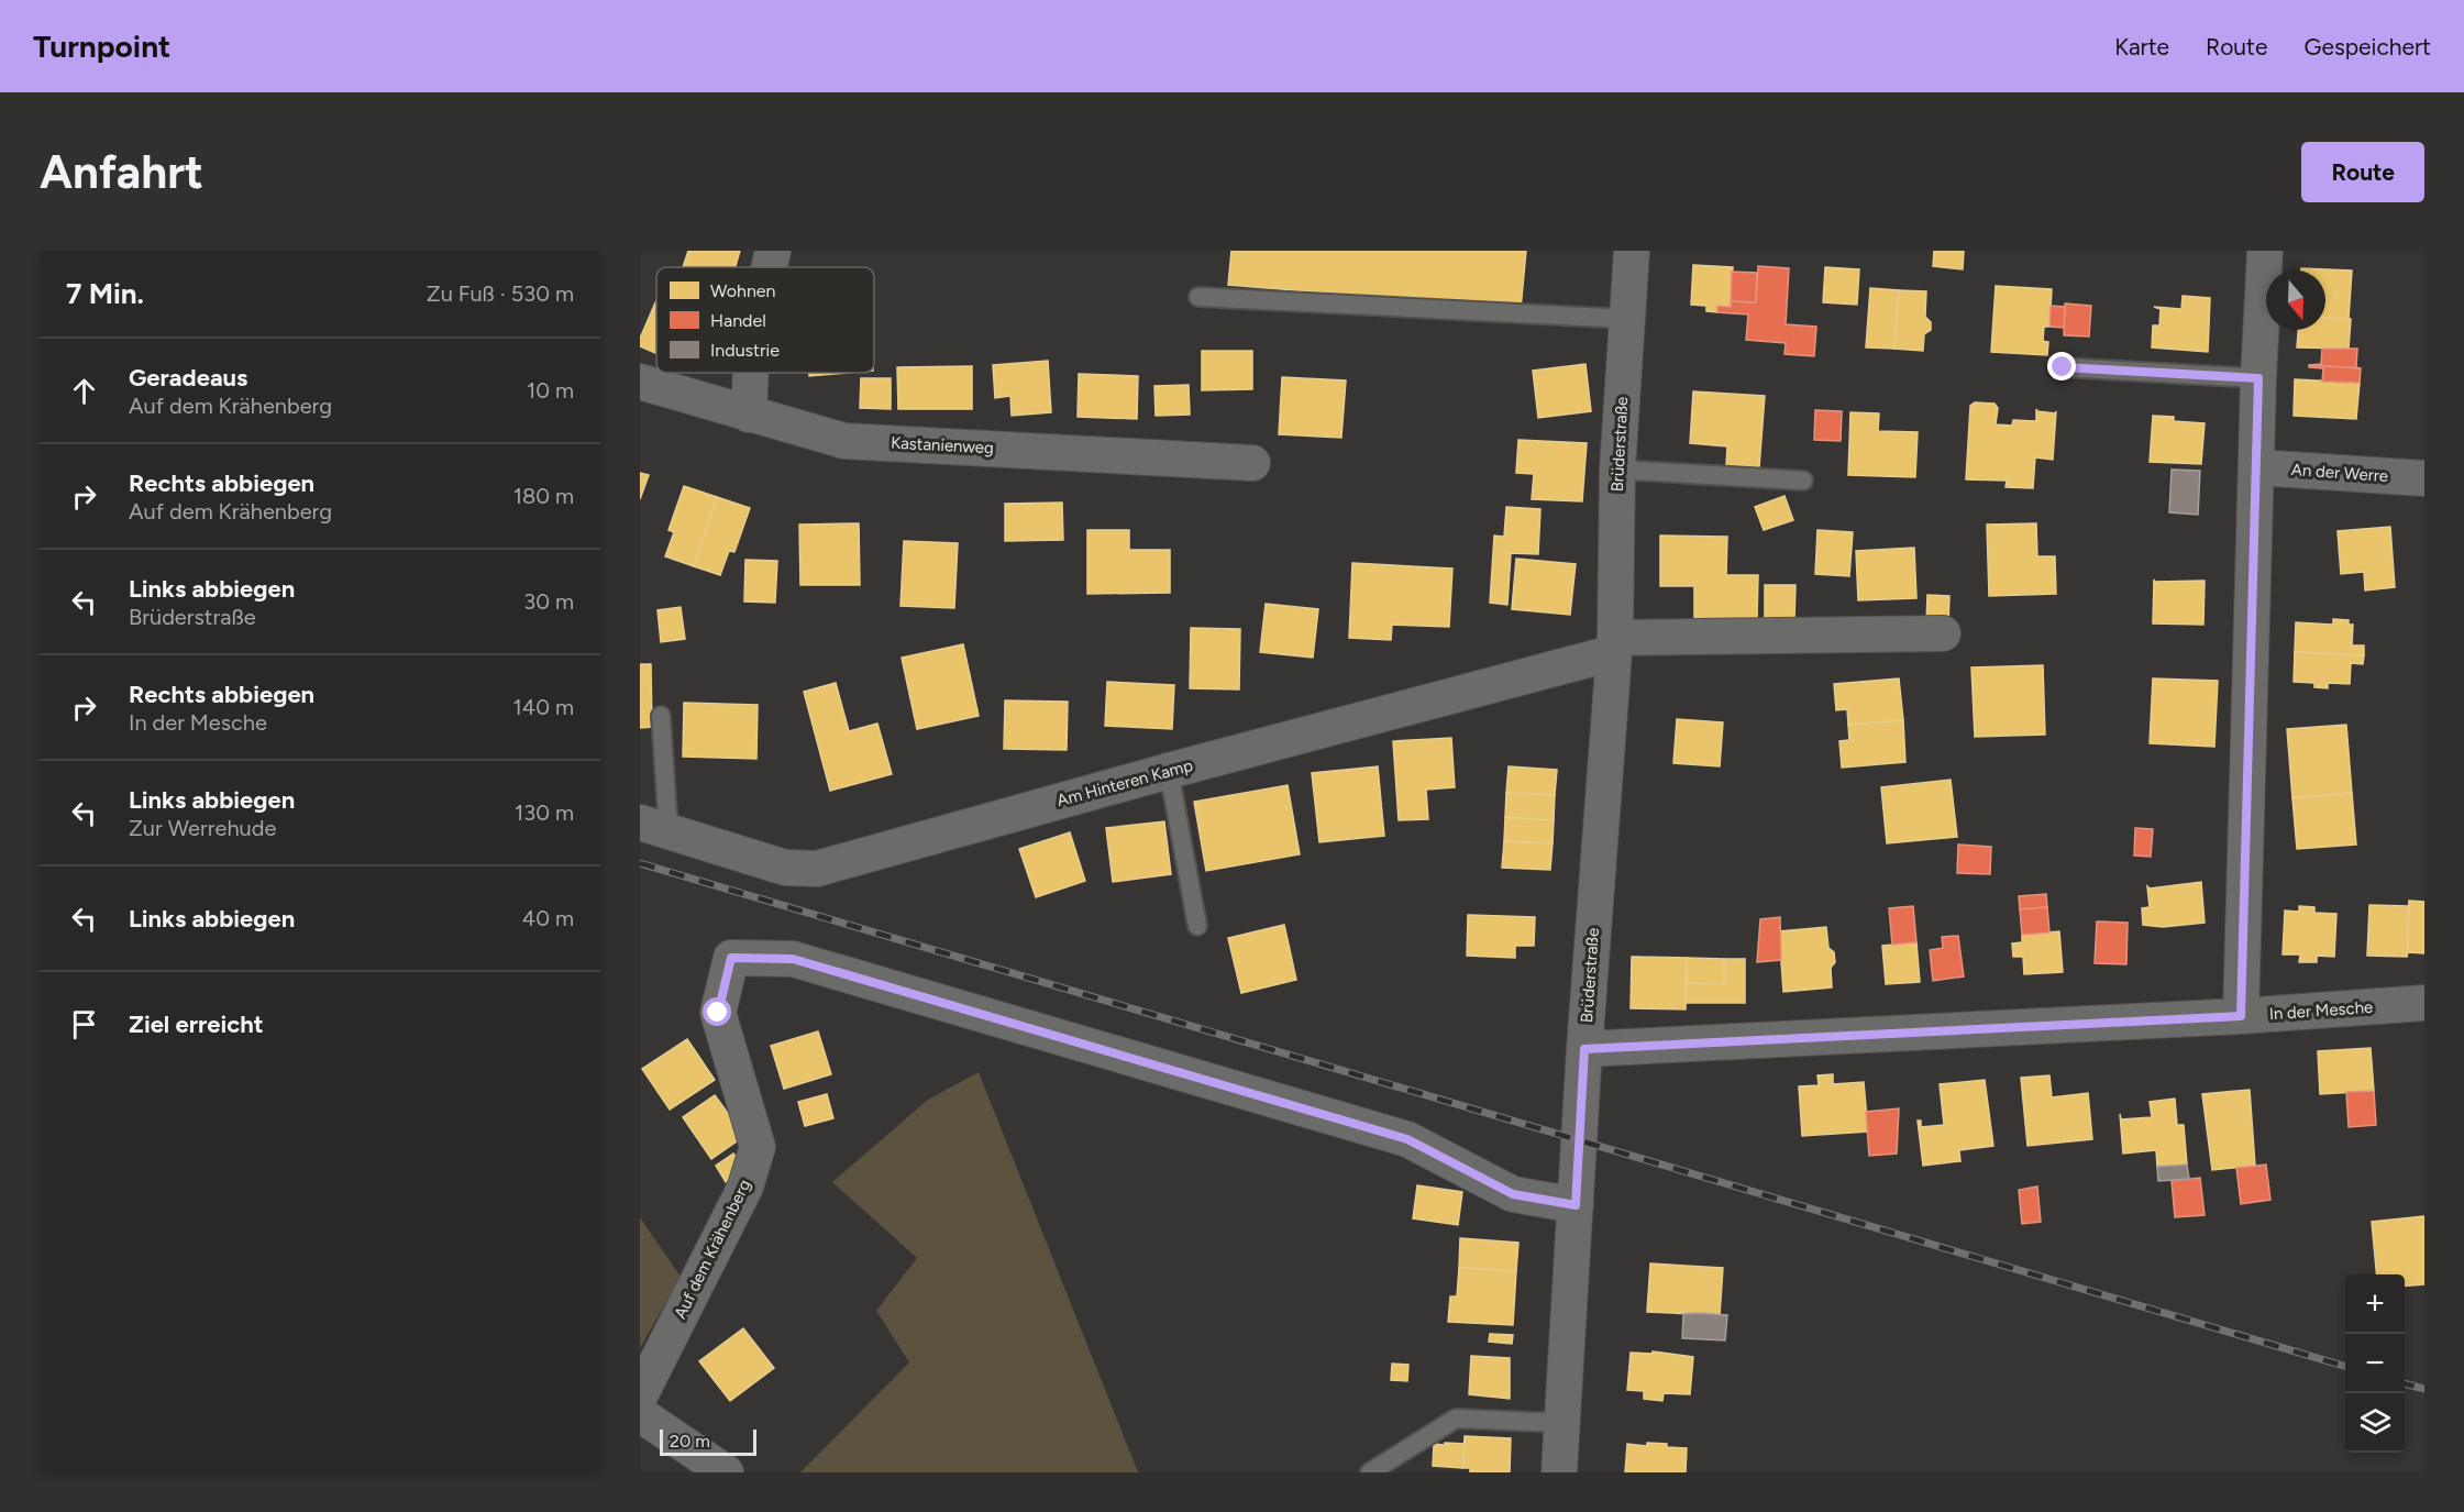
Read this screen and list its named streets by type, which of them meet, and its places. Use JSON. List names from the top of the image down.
{
  "streets": {
    "street": [
      "Brüderstraße",
      "Kastanienweg",
      "An der Werre",
      "Am Hinteren Kamp",
      "In der Mesche",
      "Auf dem Krähenberg"
    ]
  },
  "crossings": [
    ["Brüderstraße", "Am Hinteren Kamp"],
    ["Brüderstraße", "In der Mesche"],
    ["Brüderstraße", "Auf dem Krähenberg"]
  ],
  "legend": ["Wohnen", "Handel", "Industrie"],
  "scale_bar": "20 m",
  "north": "bottom",
  "page": {
    "header": "Turnpoint",
    "nav": ["Karte", "Route", "Gespeichert"],
    "buttons": "Route",
    "title": "Anfahrt",
    "heading": ["7 Min.", "Zu Fuß · 530 m"],
    "list": [
      ["Geradeaus", "Auf dem Krähenberg", "10 m"],
      ["Rechts abbiegen", "Auf dem Krähenberg", "180 m"],
      ["Links abbiegen", "Brüderstraße", "30 m"],
      ["Rechts abbiegen", "In der Mesche", "140 m"],
      ["Links abbiegen", "Zur Werrehude", "130 m"],
      ["Links abbiegen", "40 m"],
      "Ziel erreicht"
    ],
    "map_buttons": ["+", "−"],
    "scale": "20 m"
  }
}
